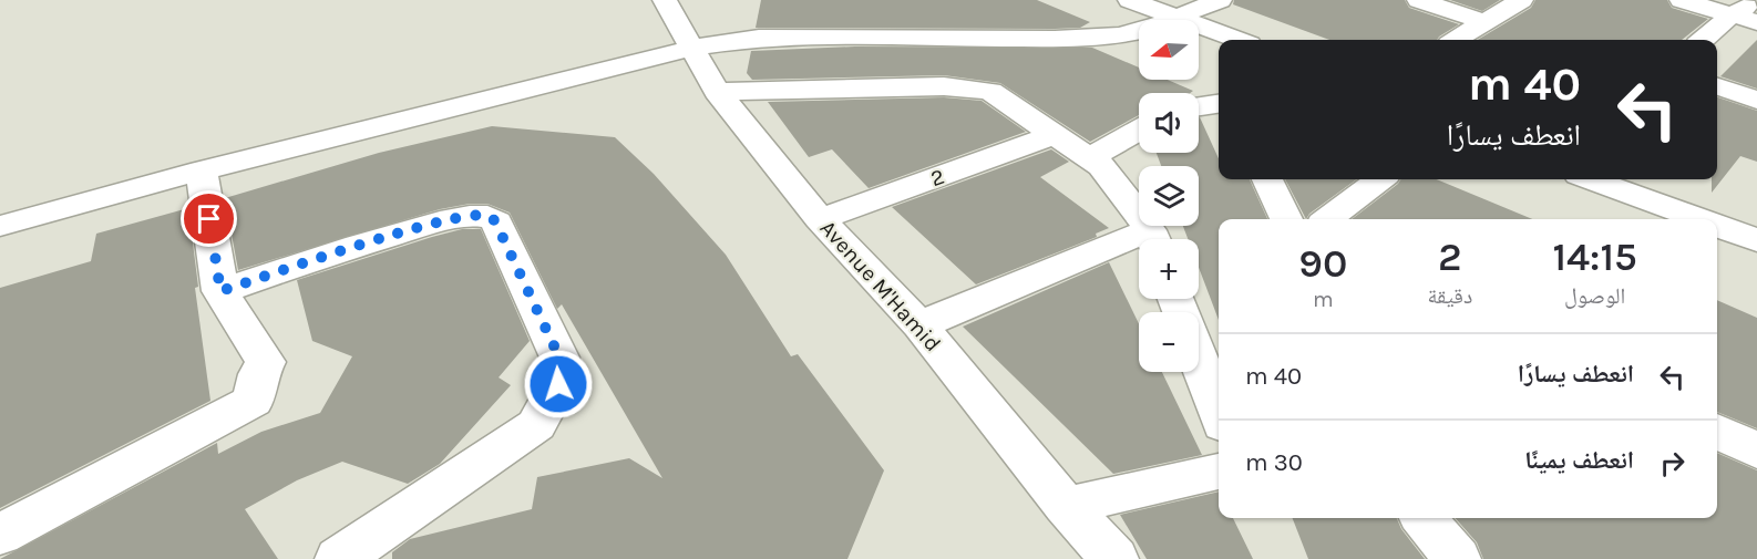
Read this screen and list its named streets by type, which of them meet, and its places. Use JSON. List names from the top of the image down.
{
  "streets": {
    "street": ["2", "Avenue M'Hamid"]
  },
  "crossings": [
    ["2", "Avenue M'Hamid"]
  ],
  "north": "left",
  "page": {
    "map_buttons": ["+", "−"],
    "turn": ["40 m", "انعطف يسارًا"],
    "eta": [
      "14:15",
      "الوصول",
      "2",
      "دقيقة",
      "90",
      "m"
    ],
    "list": [
      {
        "name": "انعطف يسارًا",
        "value": "40 m"
      },
      {
        "name": "انعطف يمينًا",
        "value": "30 m"
      }
    ]
  }
}
